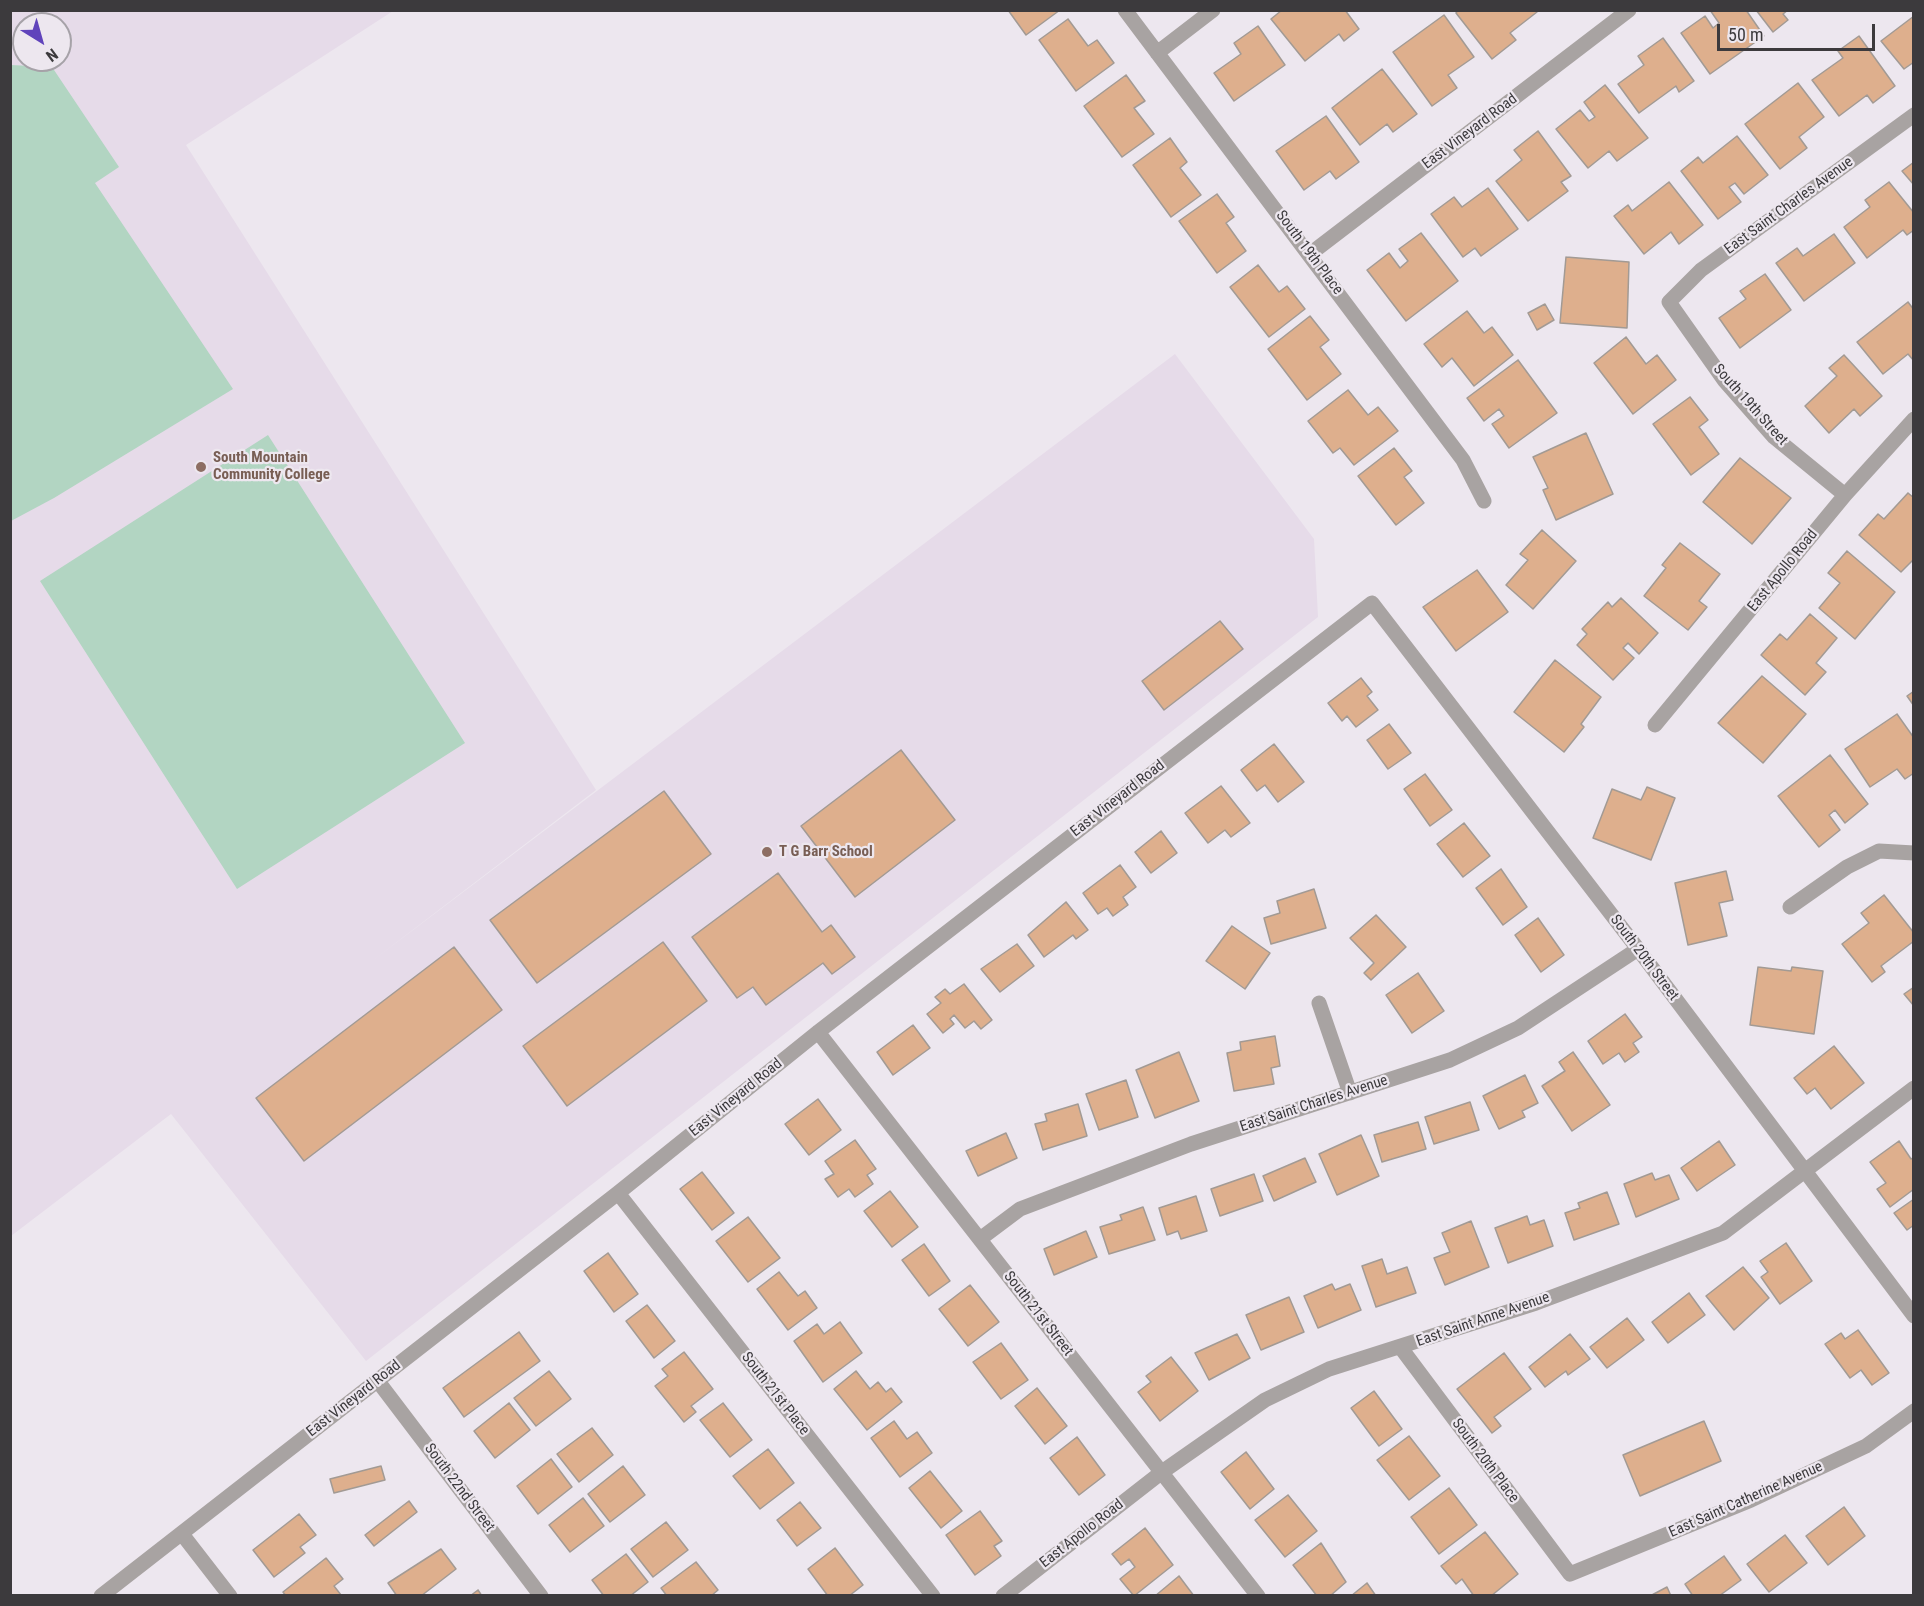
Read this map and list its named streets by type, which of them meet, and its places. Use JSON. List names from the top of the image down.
{
  "streets": {
    "street": [
      "East Vineyard Road",
      "East Saint Charles Avenue",
      "South 19th Place",
      "South 19th Street",
      "East Apollo Road",
      "South 20th Street",
      "South 21st Street",
      "East Saint Anne Avenue",
      "South 21st Place",
      "South 20th Place",
      "South 22nd Street",
      "East Saint Catherine Avenue"
    ]
  },
  "crossings": [
    ["East Vineyard Road", "South 19th Place"],
    ["East Vineyard Road", "South 20th Street"],
    ["East Vineyard Road", "South 21st Street"],
    ["East Vineyard Road", "South 21st Place"],
    ["East Vineyard Road", "South 22nd Street"],
    ["East Saint Charles Avenue", "South 19th Street"],
    ["East Saint Charles Avenue", "South 20th Street"],
    ["East Saint Charles Avenue", "South 21st Street"],
    ["South 19th Street", "East Apollo Road"],
    ["East Apollo Road", "South 21st Street"],
    ["East Apollo Road", "East Saint Anne Avenue"],
    ["South 20th Street", "East Saint Anne Avenue"],
    ["South 21st Street", "East Saint Anne Avenue"],
    ["East Saint Anne Avenue", "South 20th Place"],
    ["South 20th Place", "East Saint Catherine Avenue"]
  ],
  "places": ["South Mountain Community College", "T G Barr School"],
  "scale_bar": "50 m",
  "north": "bottom right"
}
